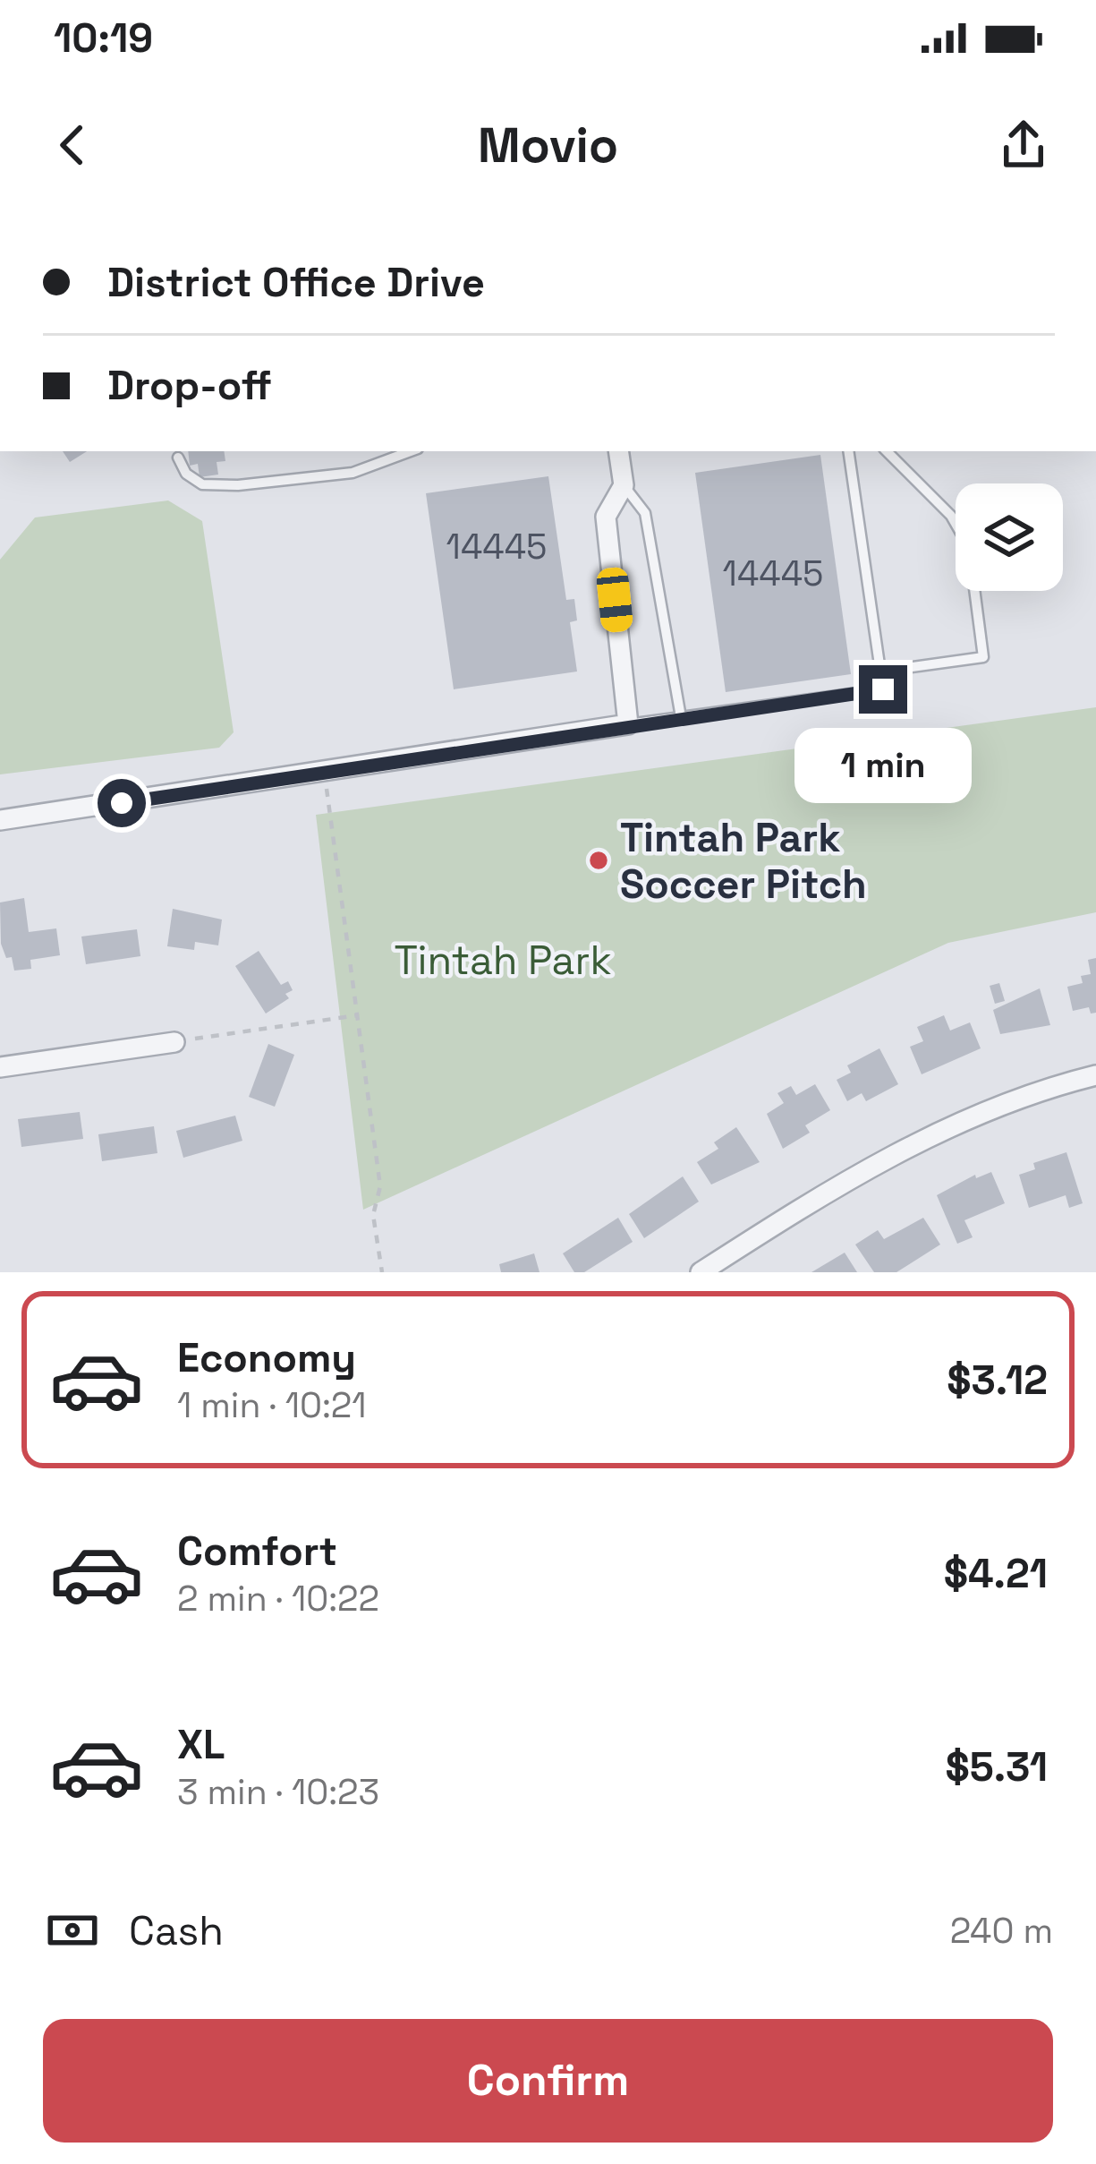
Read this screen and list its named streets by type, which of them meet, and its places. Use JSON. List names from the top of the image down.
{
  "parks": ["Tintah Park"],
  "places": ["Tintah Park Soccer Pitch"],
  "house_numbers": ["14445", "14445"],
  "page": {
    "status": "10:19",
    "header": "Movio",
    "banner": ["District Office Drive", "Drop-off"],
    "bubble": "1 min",
    "list": [
      {
        "name": "Economy",
        "note": "1 min · 10:21",
        "value": "$3.12"
      },
      {
        "name": "Comfort",
        "note": "2 min · 10:22",
        "value": "$4.21"
      },
      {
        "name": "XL",
        "note": "3 min · 10:23",
        "value": "$5.31"
      }
    ],
    "pay": ["Cash", "240 m"],
    "buttons": "Confirm"
  }
}
